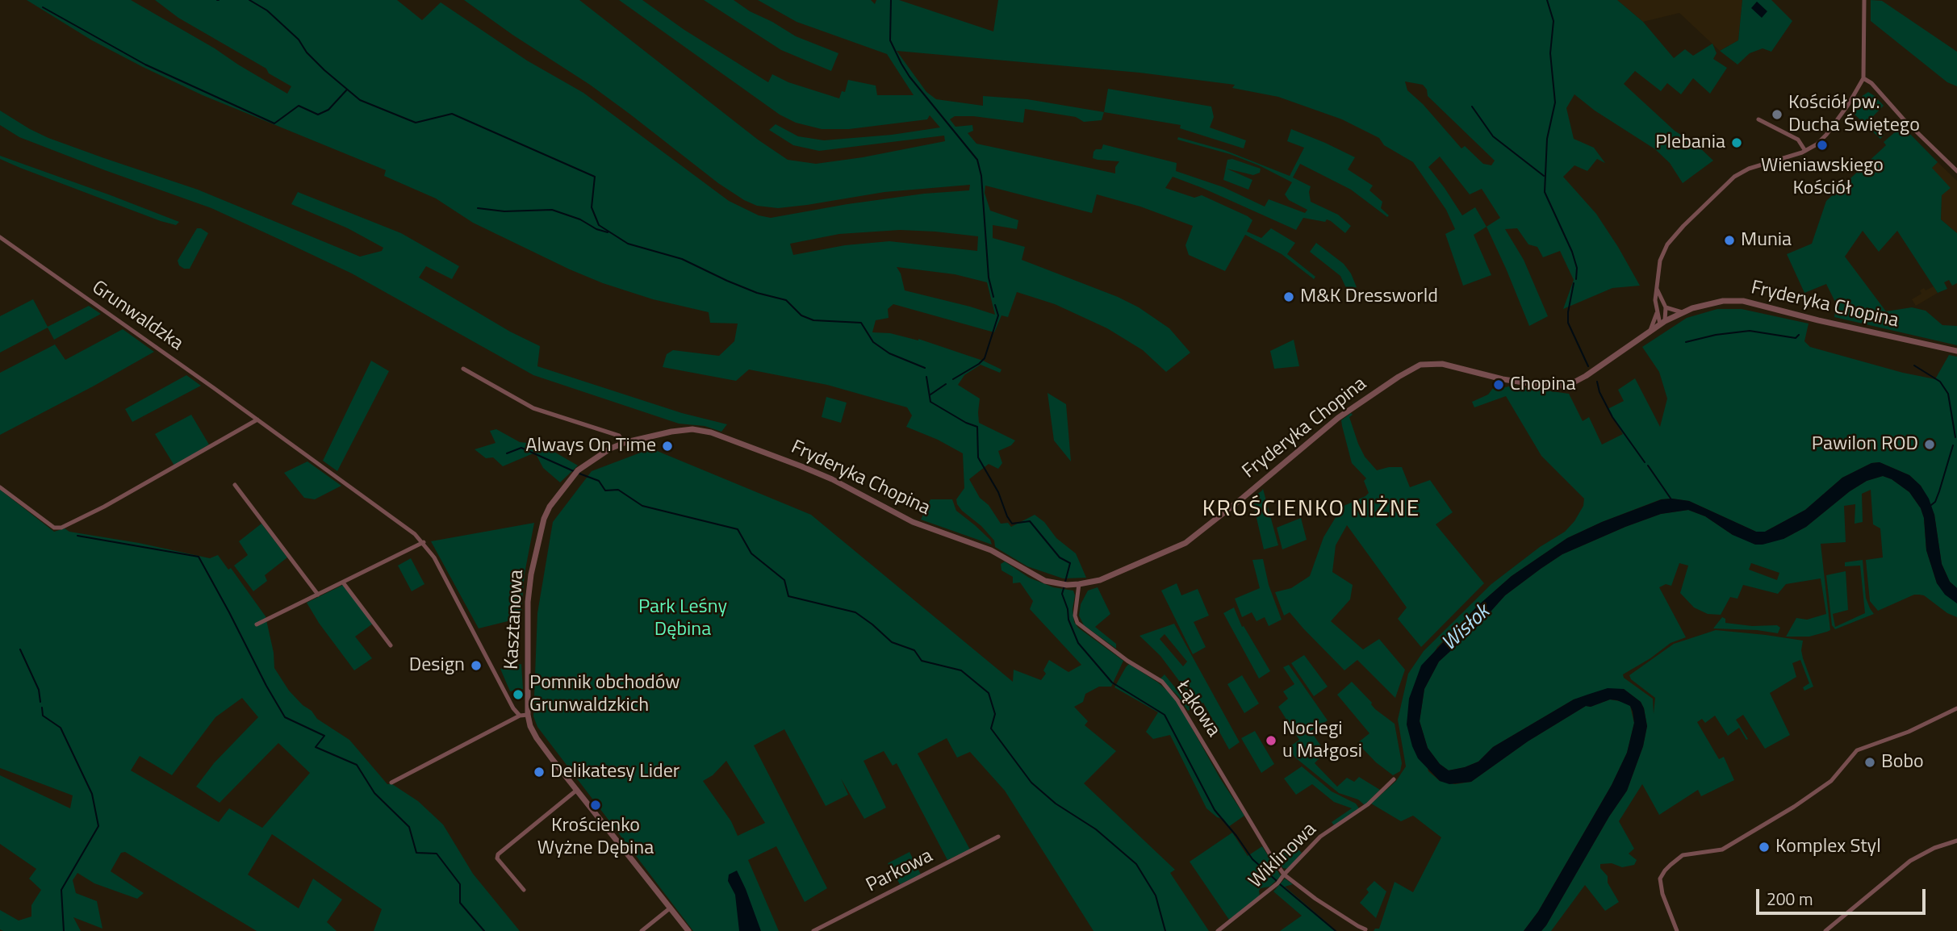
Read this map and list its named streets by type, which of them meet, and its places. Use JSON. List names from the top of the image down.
{
  "streets": {
    "street": [
      "Fryderyka Chopina",
      "Grunwaldzka",
      "Kasztanowa",
      "Łąkowa",
      "Wiklinowa",
      "Parkowa"
    ]
  },
  "crossings": [
    ["Fryderyka Chopina", "Kasztanowa"],
    ["Fryderyka Chopina", "Łąkowa"],
    ["Łąkowa", "Wiklinowa"]
  ],
  "districts": ["KROŚCIENKO NIŻNE"],
  "water": ["Wisłok"],
  "parks": ["Park Leśny Dębina"],
  "places": [
    "Kościół pw. Ducha Świętego",
    "Plebania",
    "Wieniawskiego Kościół",
    "Munia",
    "M&K Dressworld",
    "Chopina",
    "Pawilon ROD",
    "Always On Time",
    "Design",
    "Pomnik obchodów Grunwaldzkich",
    "Noclegi u Małgosi",
    "Bobo",
    "Delikatesy Lider",
    "Krościenko Wyżne Dębina",
    "Komplex Styl"
  ],
  "scale_bar": "200 m"
}
